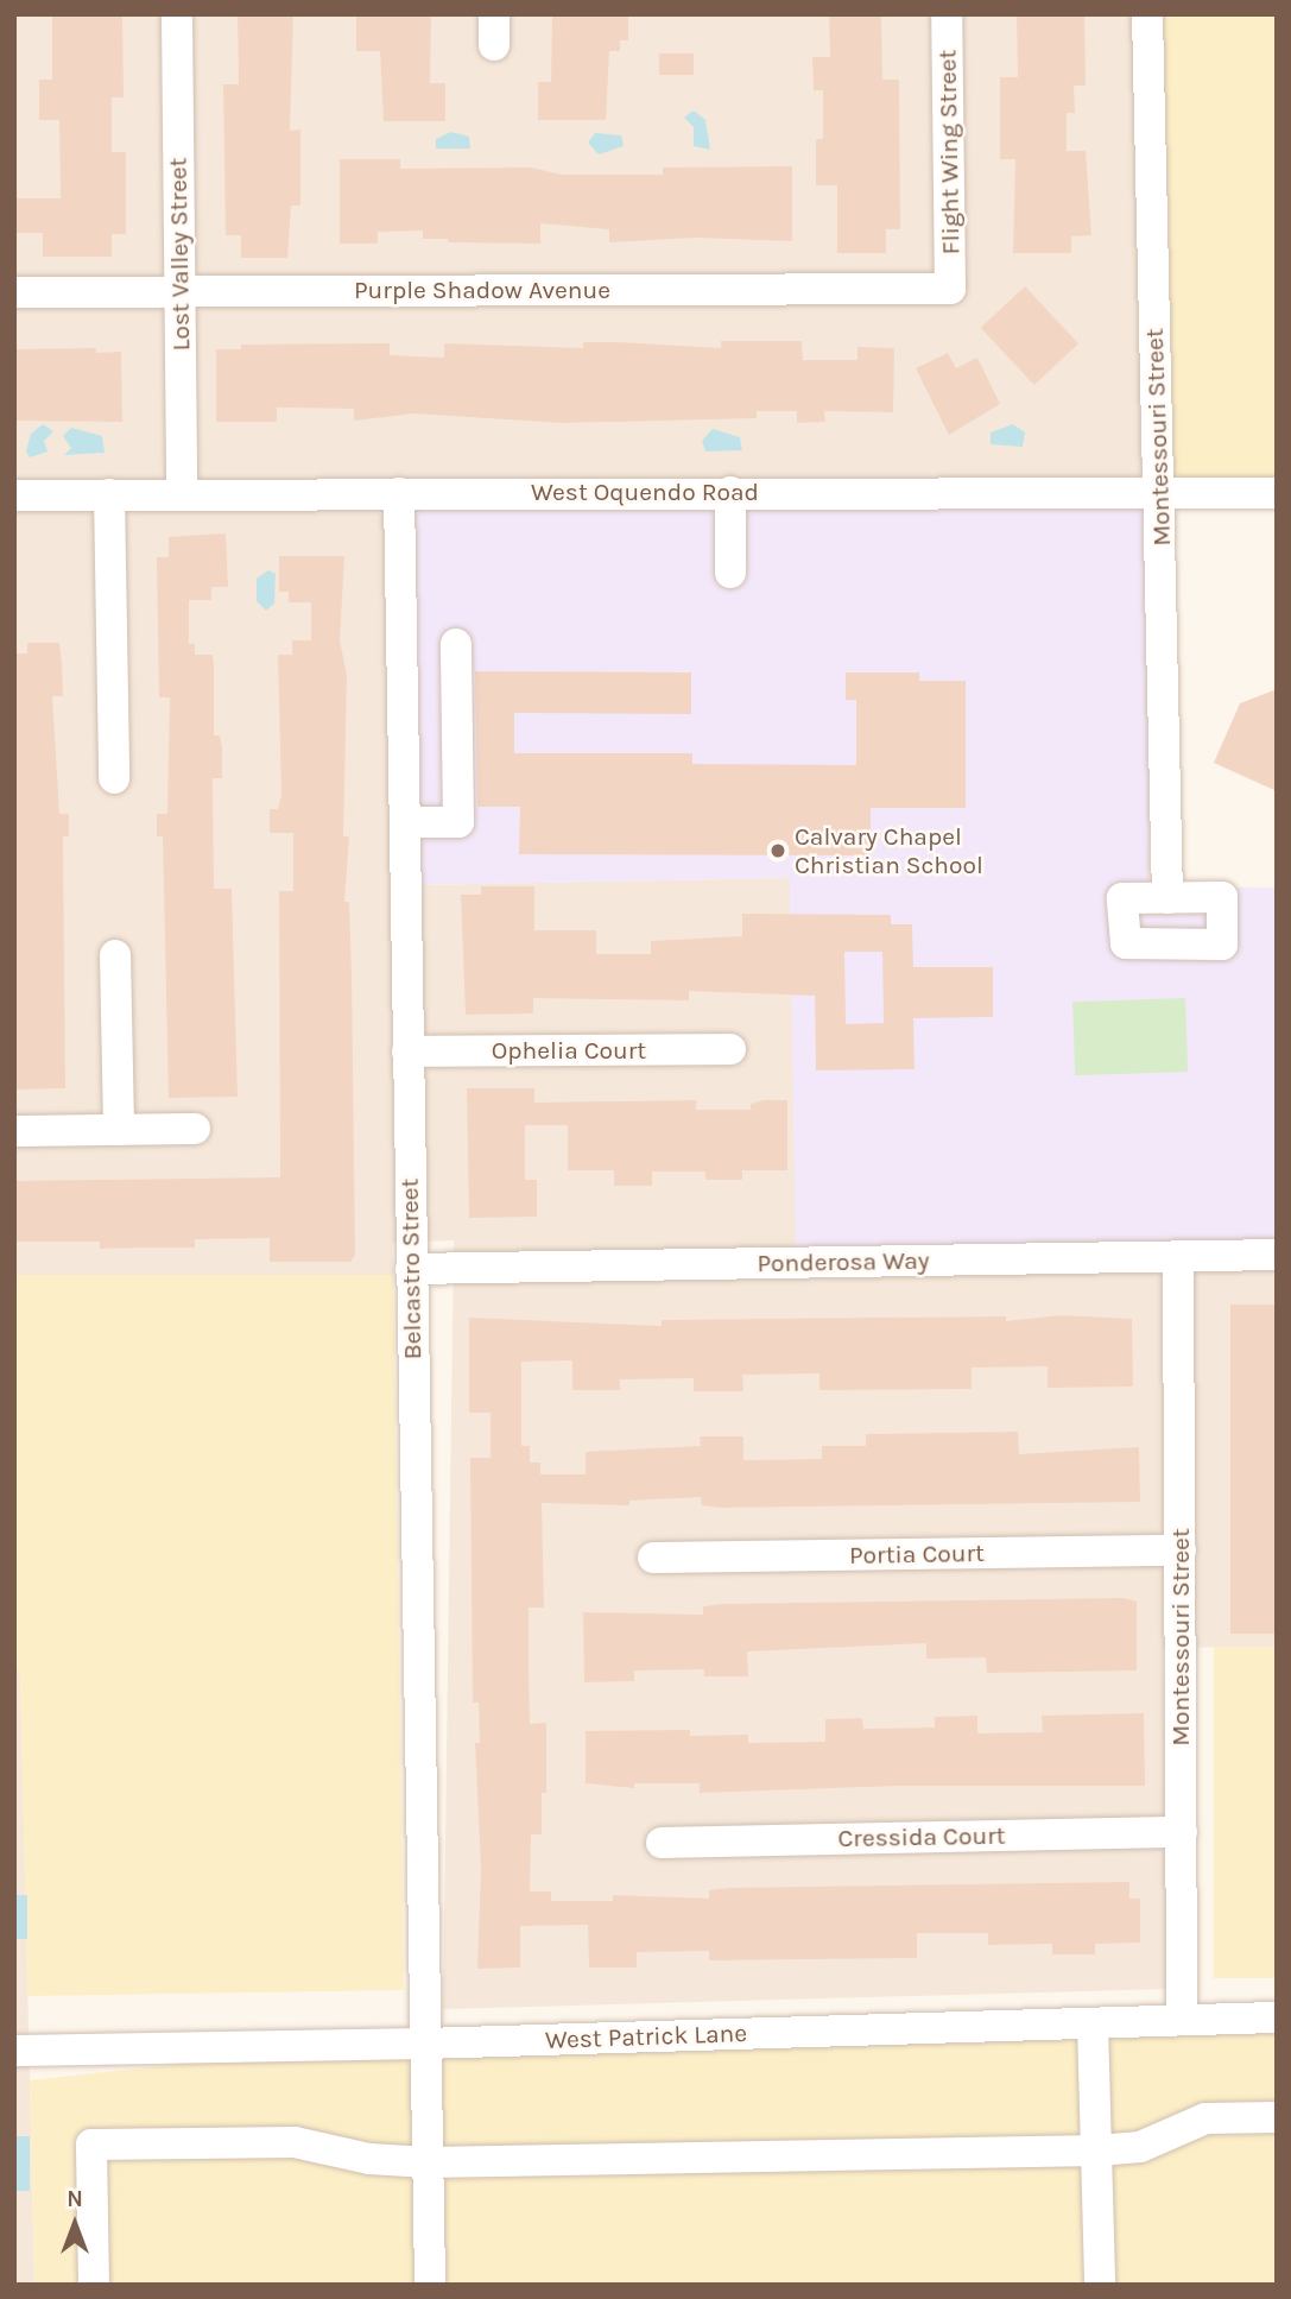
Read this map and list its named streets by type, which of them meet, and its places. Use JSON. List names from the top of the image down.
{
  "streets": {
    "street": [
      "Flight Wing Street",
      "Lost Valley Street",
      "Purple Shadow Avenue",
      "Montessouri Street",
      "West Oquendo Road",
      "Ophelia Court",
      "Ponderosa Way",
      "Belcastro Street",
      "Portia Court",
      "Cressida Court",
      "West Patrick Lane"
    ]
  },
  "crossings": [
    ["Flight Wing Street", "Purple Shadow Avenue"],
    ["Lost Valley Street", "Purple Shadow Avenue"],
    ["Lost Valley Street", "West Oquendo Road"],
    ["Montessouri Street", "West Oquendo Road"],
    ["Montessouri Street", "Ponderosa Way"],
    ["Montessouri Street", "Portia Court"],
    ["Montessouri Street", "Cressida Court"],
    ["Montessouri Street", "West Patrick Lane"],
    ["West Oquendo Road", "Belcastro Street"],
    ["Ophelia Court", "Belcastro Street"],
    ["Ponderosa Way", "Belcastro Street"],
    ["Belcastro Street", "West Patrick Lane"]
  ],
  "places": ["Calvary Chapel Christian School"],
  "north": "top"
}
